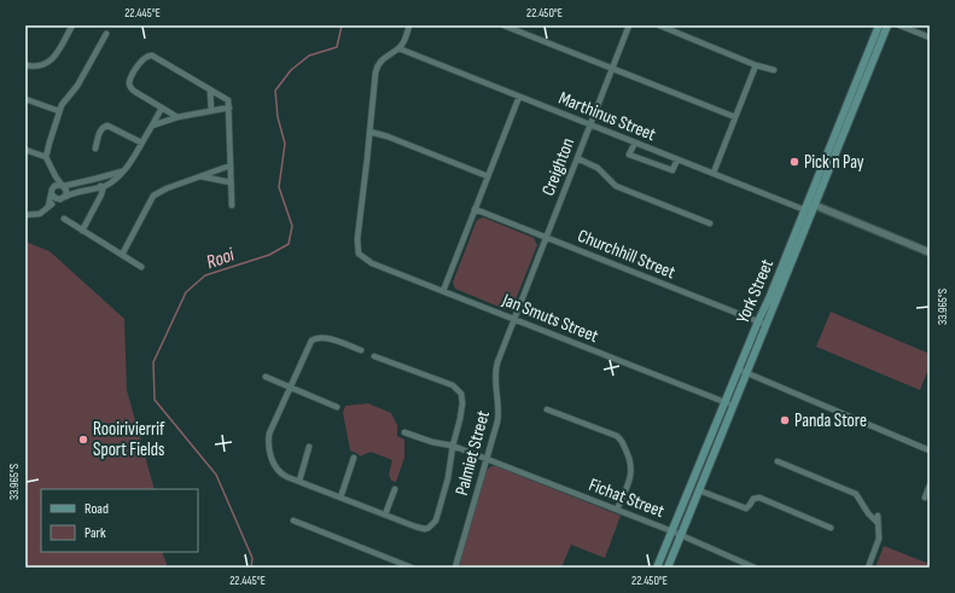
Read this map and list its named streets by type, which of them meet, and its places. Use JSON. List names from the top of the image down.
{
  "streets": {
    "main road": ["York Street"],
    "street": [
      "Marthinus Street",
      "Creighton",
      "Churchhill Street",
      "Jan Smuts Street",
      "Palmiet Street",
      "Fichat Street"
    ]
  },
  "crossings": [
    ["Marthinus Street", "Creighton"],
    ["Marthinus Street", "York Street"],
    ["Creighton", "Churchhill Street"],
    ["Creighton", "Jan Smuts Street"],
    ["Creighton", "Palmiet Street"],
    ["Churchhill Street", "York Street"],
    ["York Street", "Jan Smuts Street"],
    ["York Street", "Fichat Street"],
    ["Jan Smuts Street", "Palmiet Street"],
    ["Palmiet Street", "Fichat Street"]
  ],
  "water": ["Rooi"],
  "places": ["Pick n Pay", "Panda Store", "Rooirivierrif Sport Fields"],
  "legend": ["Road", "Park"],
  "coordinates": ["22.445°E", "22.450°E", "33.965°S"]
}
